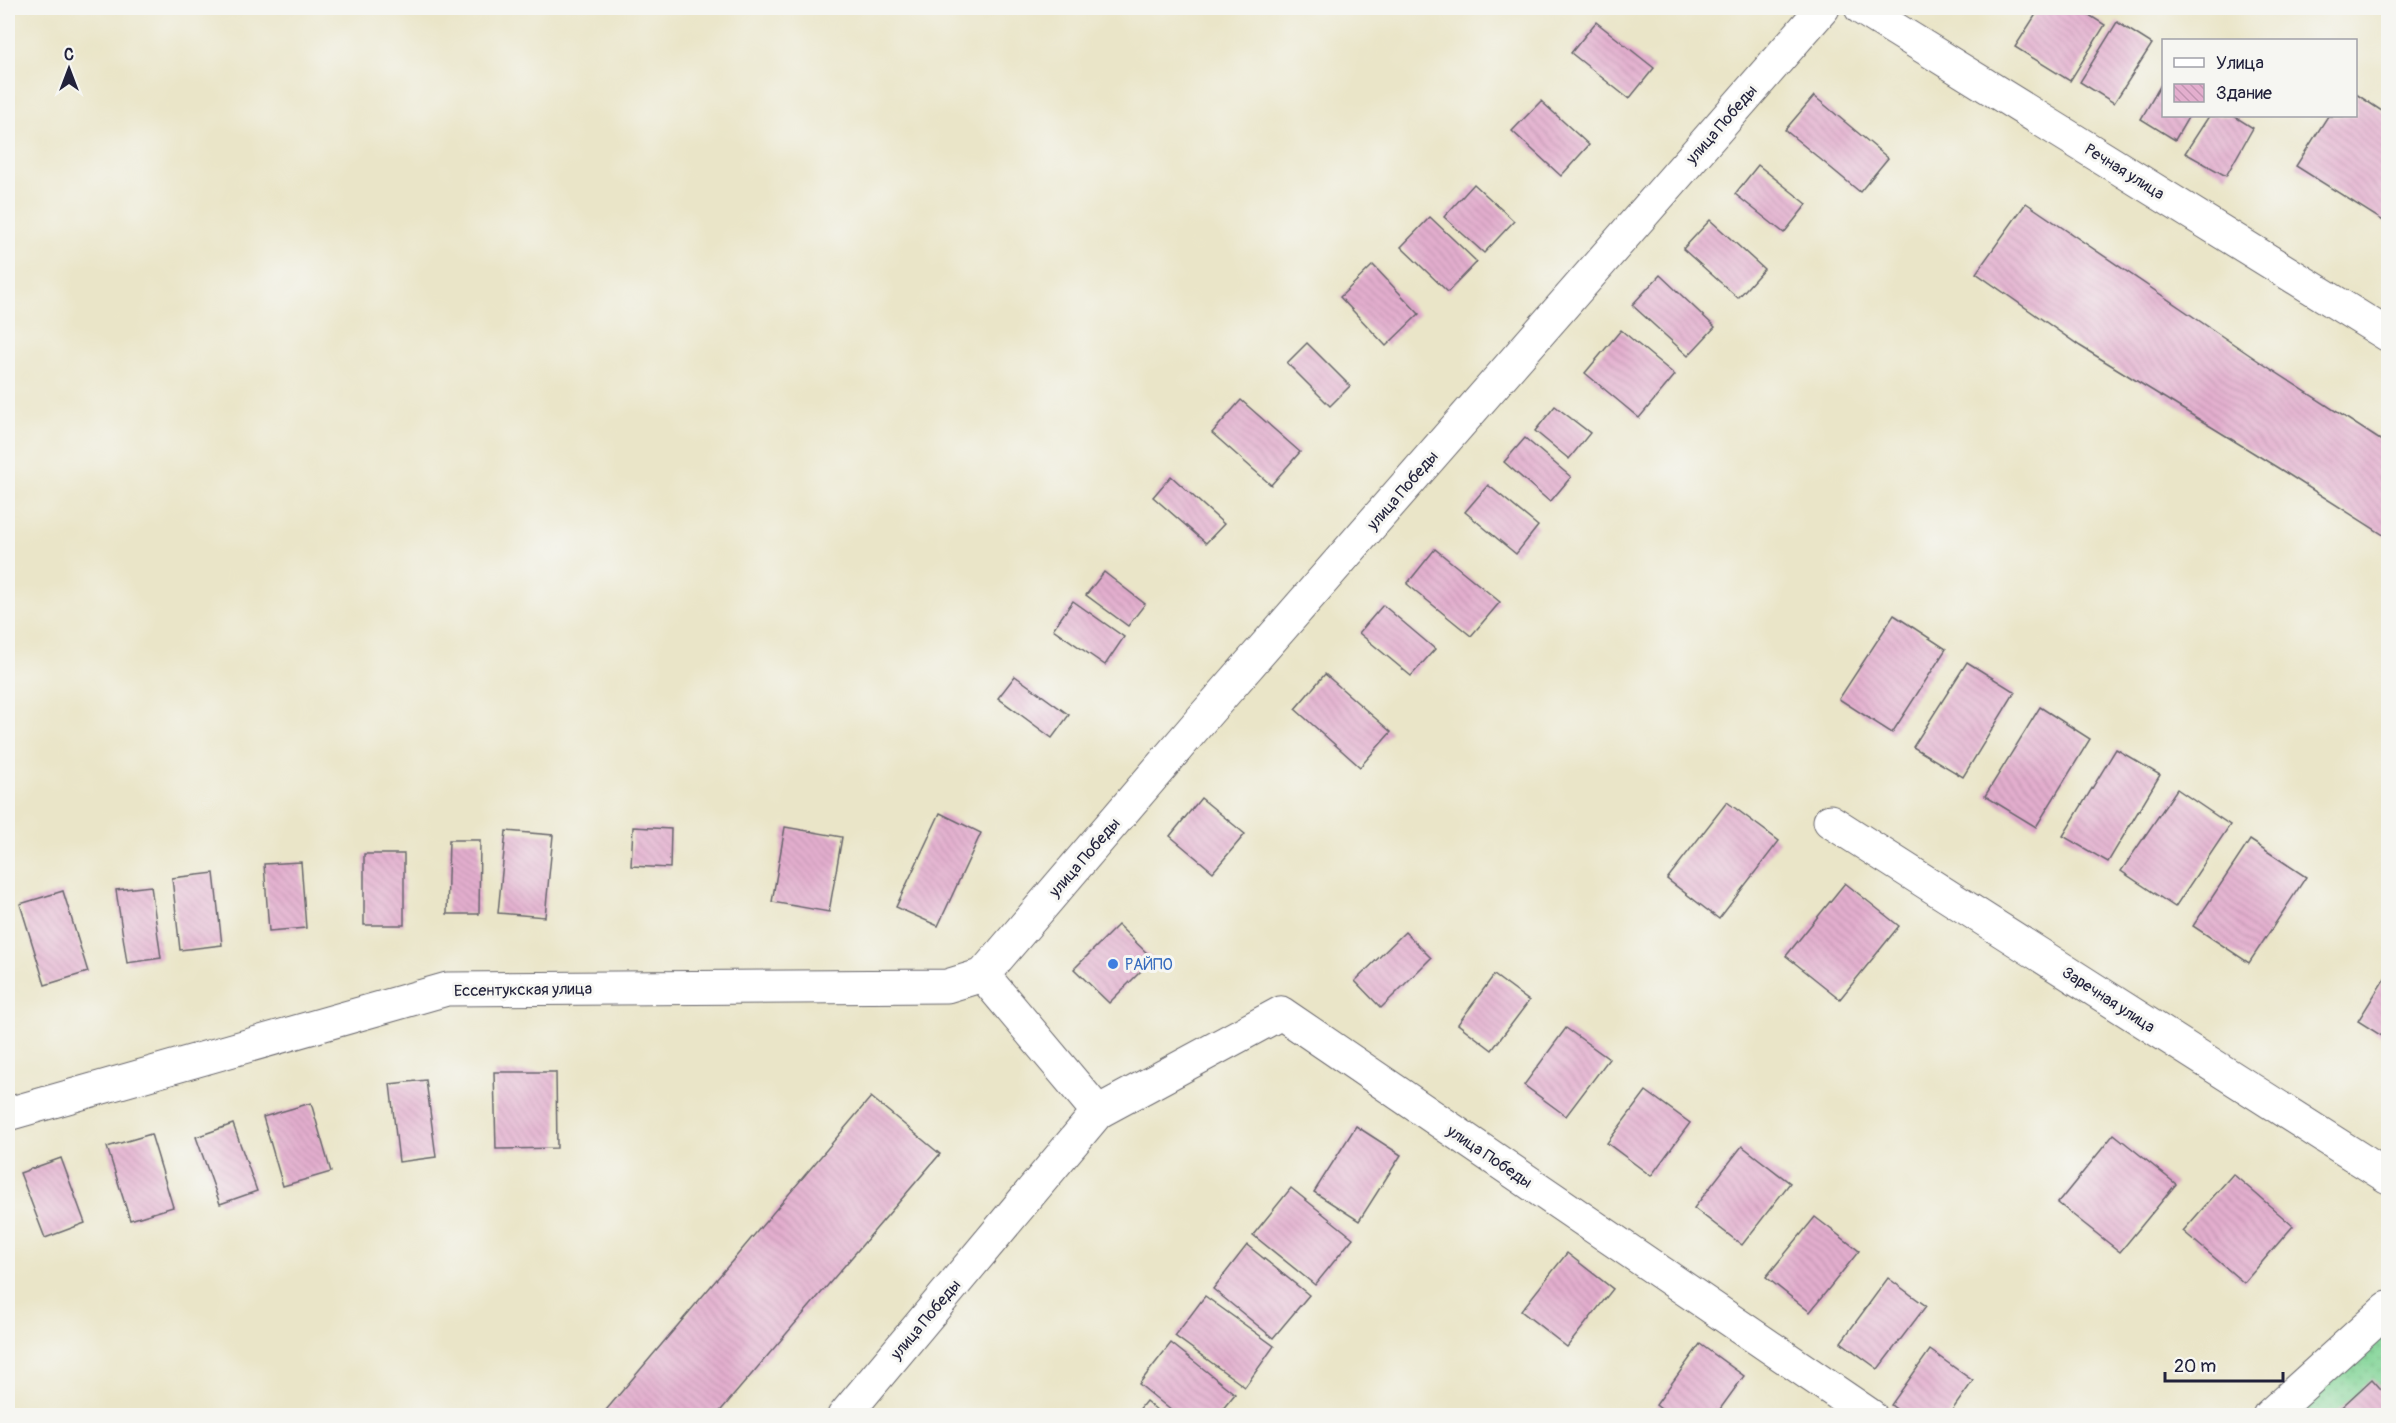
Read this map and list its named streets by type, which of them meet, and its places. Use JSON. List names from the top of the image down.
{
  "streets": {
    "street": [
      "улица Победы",
      "Речная улица",
      "Ессентукская улица",
      "Заречная улица"
    ]
  },
  "crossings": [
    ["улица Победы", "Ессентукская улица"]
  ],
  "places": ["РАЙПО"],
  "legend": ["Улица", "Здание"],
  "scale_bar": "20 m",
  "north": "top"
}
